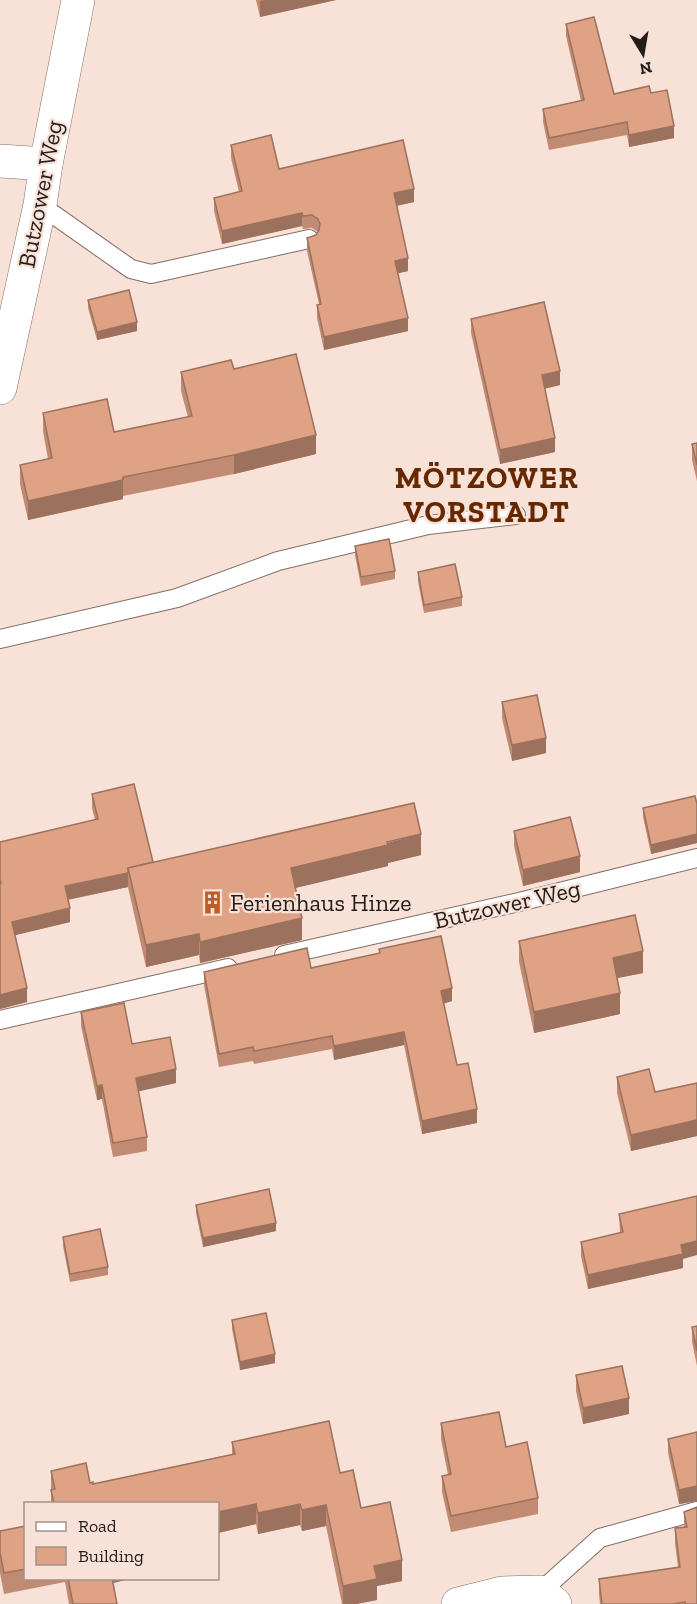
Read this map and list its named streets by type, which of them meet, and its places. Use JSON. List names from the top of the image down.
{
  "streets": {
    "street": ["Butzower Weg"]
  },
  "districts": ["MÖTZOWER VORSTADT"],
  "places": {
    "building": ["Ferienhaus Hinze"]
  },
  "legend": ["Road", "Building"],
  "north": "bottom"
}
